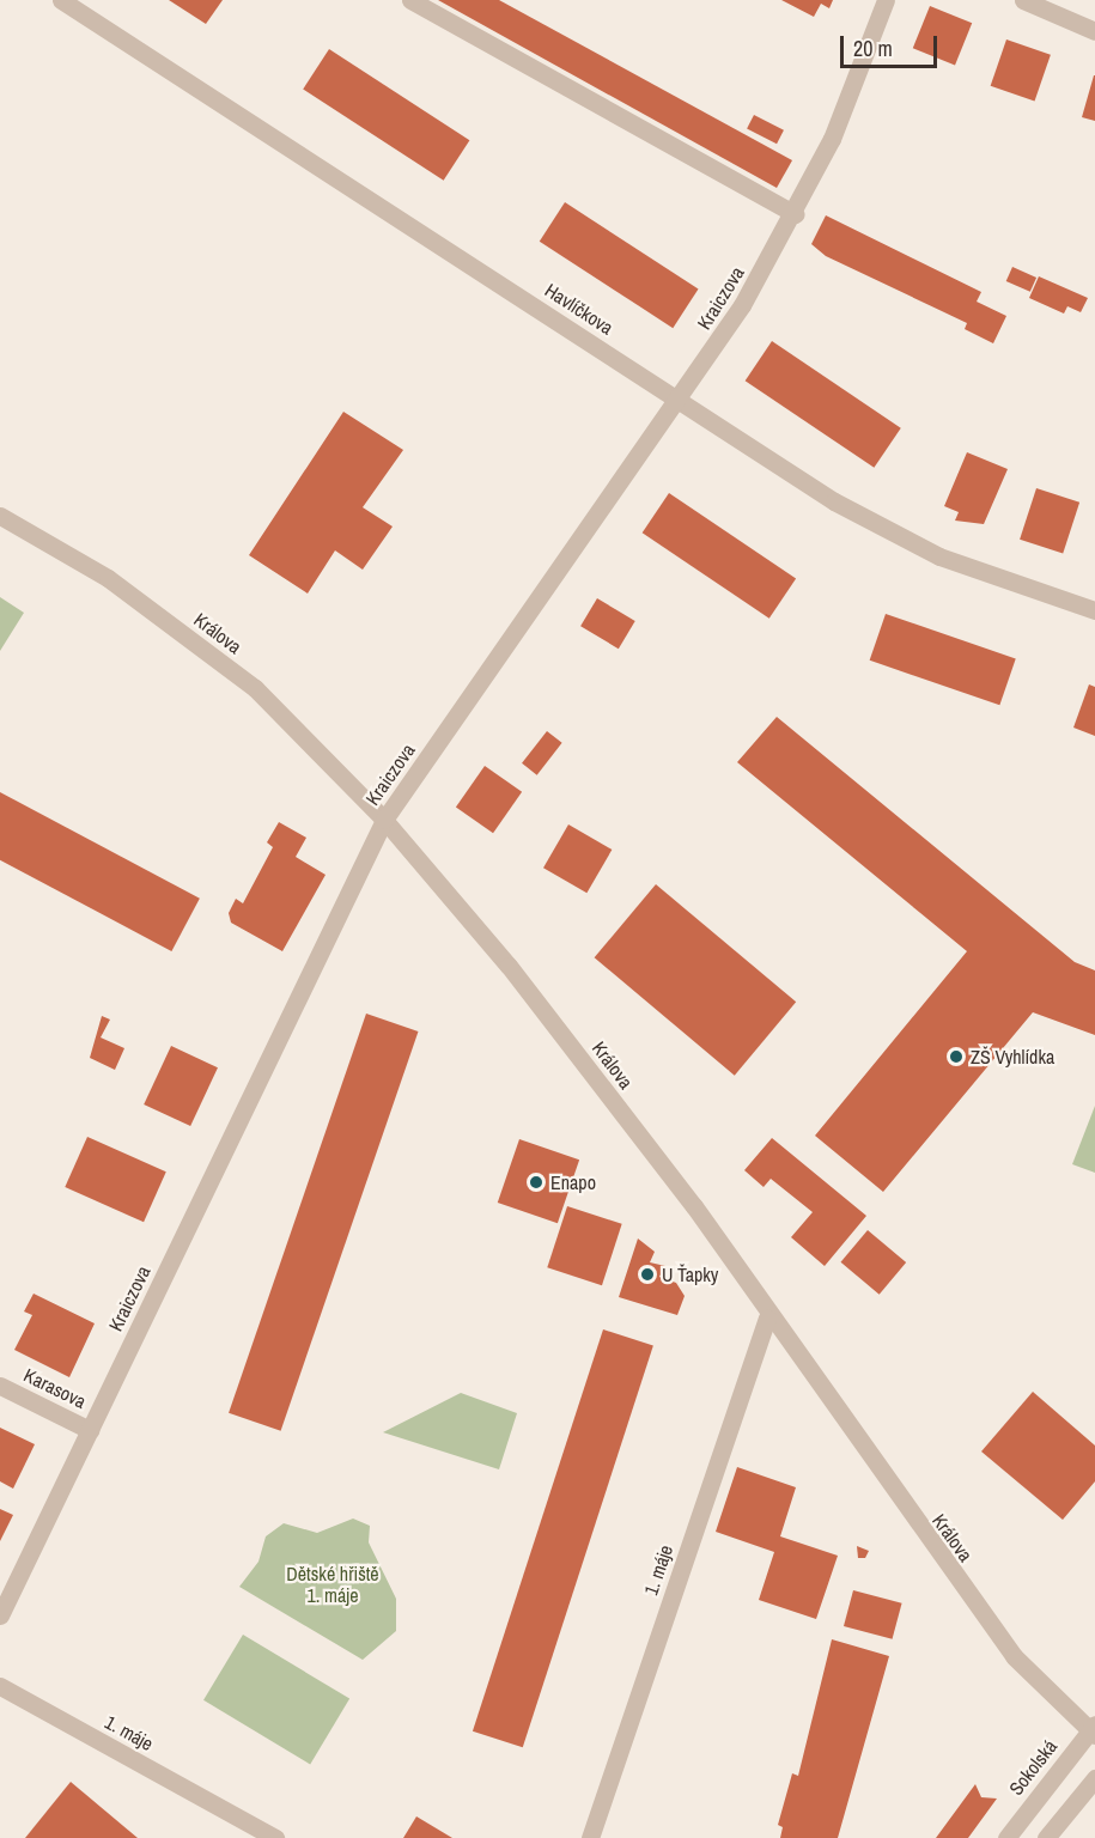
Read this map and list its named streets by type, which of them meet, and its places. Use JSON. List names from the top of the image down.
{
  "streets": {
    "street": [
      "Kraiczova",
      "Havlíčkova",
      "Králova",
      "Karasova",
      "1. máje",
      "Sokolská"
    ]
  },
  "crossings": [
    ["Kraiczova", "Havlíčkova"],
    ["Kraiczova", "Králova"],
    ["Kraiczova", "Karasova"],
    ["Králova", "1. máje"],
    ["Králova", "Sokolská"]
  ],
  "parks": ["Dětské hřiště 1. máje"],
  "places": ["ZŠ Vyhlídka", "Enapo", "U Ťapky"],
  "scale_bar": "20 m"
}
